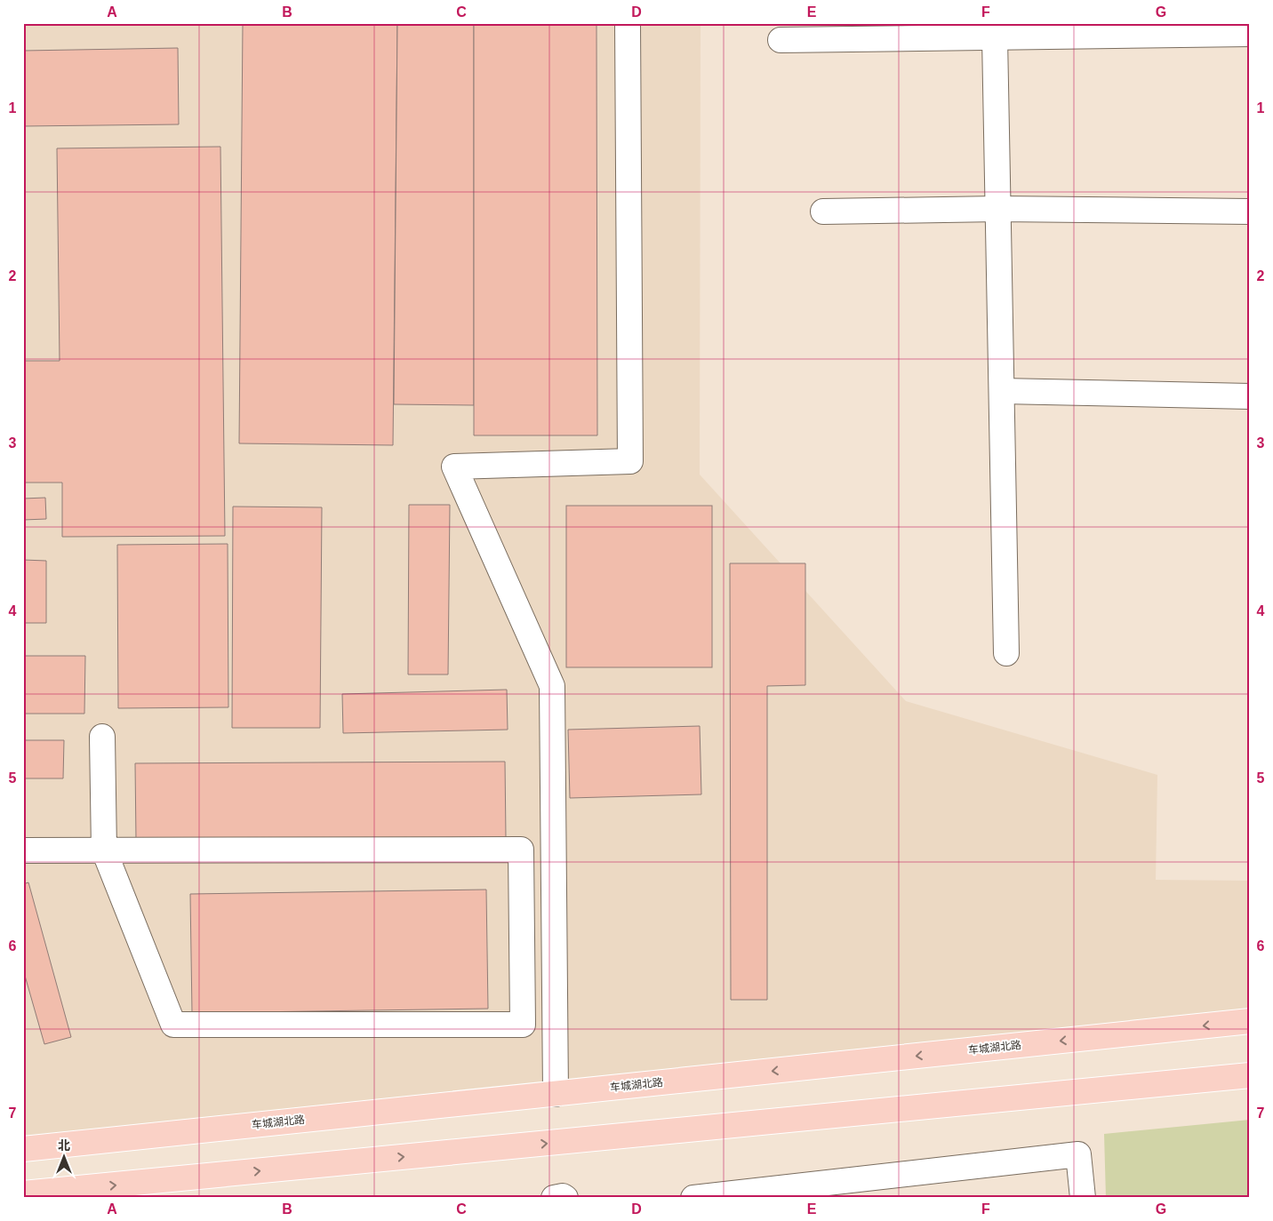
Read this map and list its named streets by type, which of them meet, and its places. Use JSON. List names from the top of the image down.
{
  "streets": {
    "main road": ["车城湖北路"]
  },
  "north": "top",
  "grid": {
    "columns": [
      "A",
      "B",
      "C",
      "D",
      "E",
      "F",
      "G"
    ],
    "rows": [
      "1",
      "2",
      "3",
      "4",
      "5",
      "6",
      "7"
    ]
  }
}
